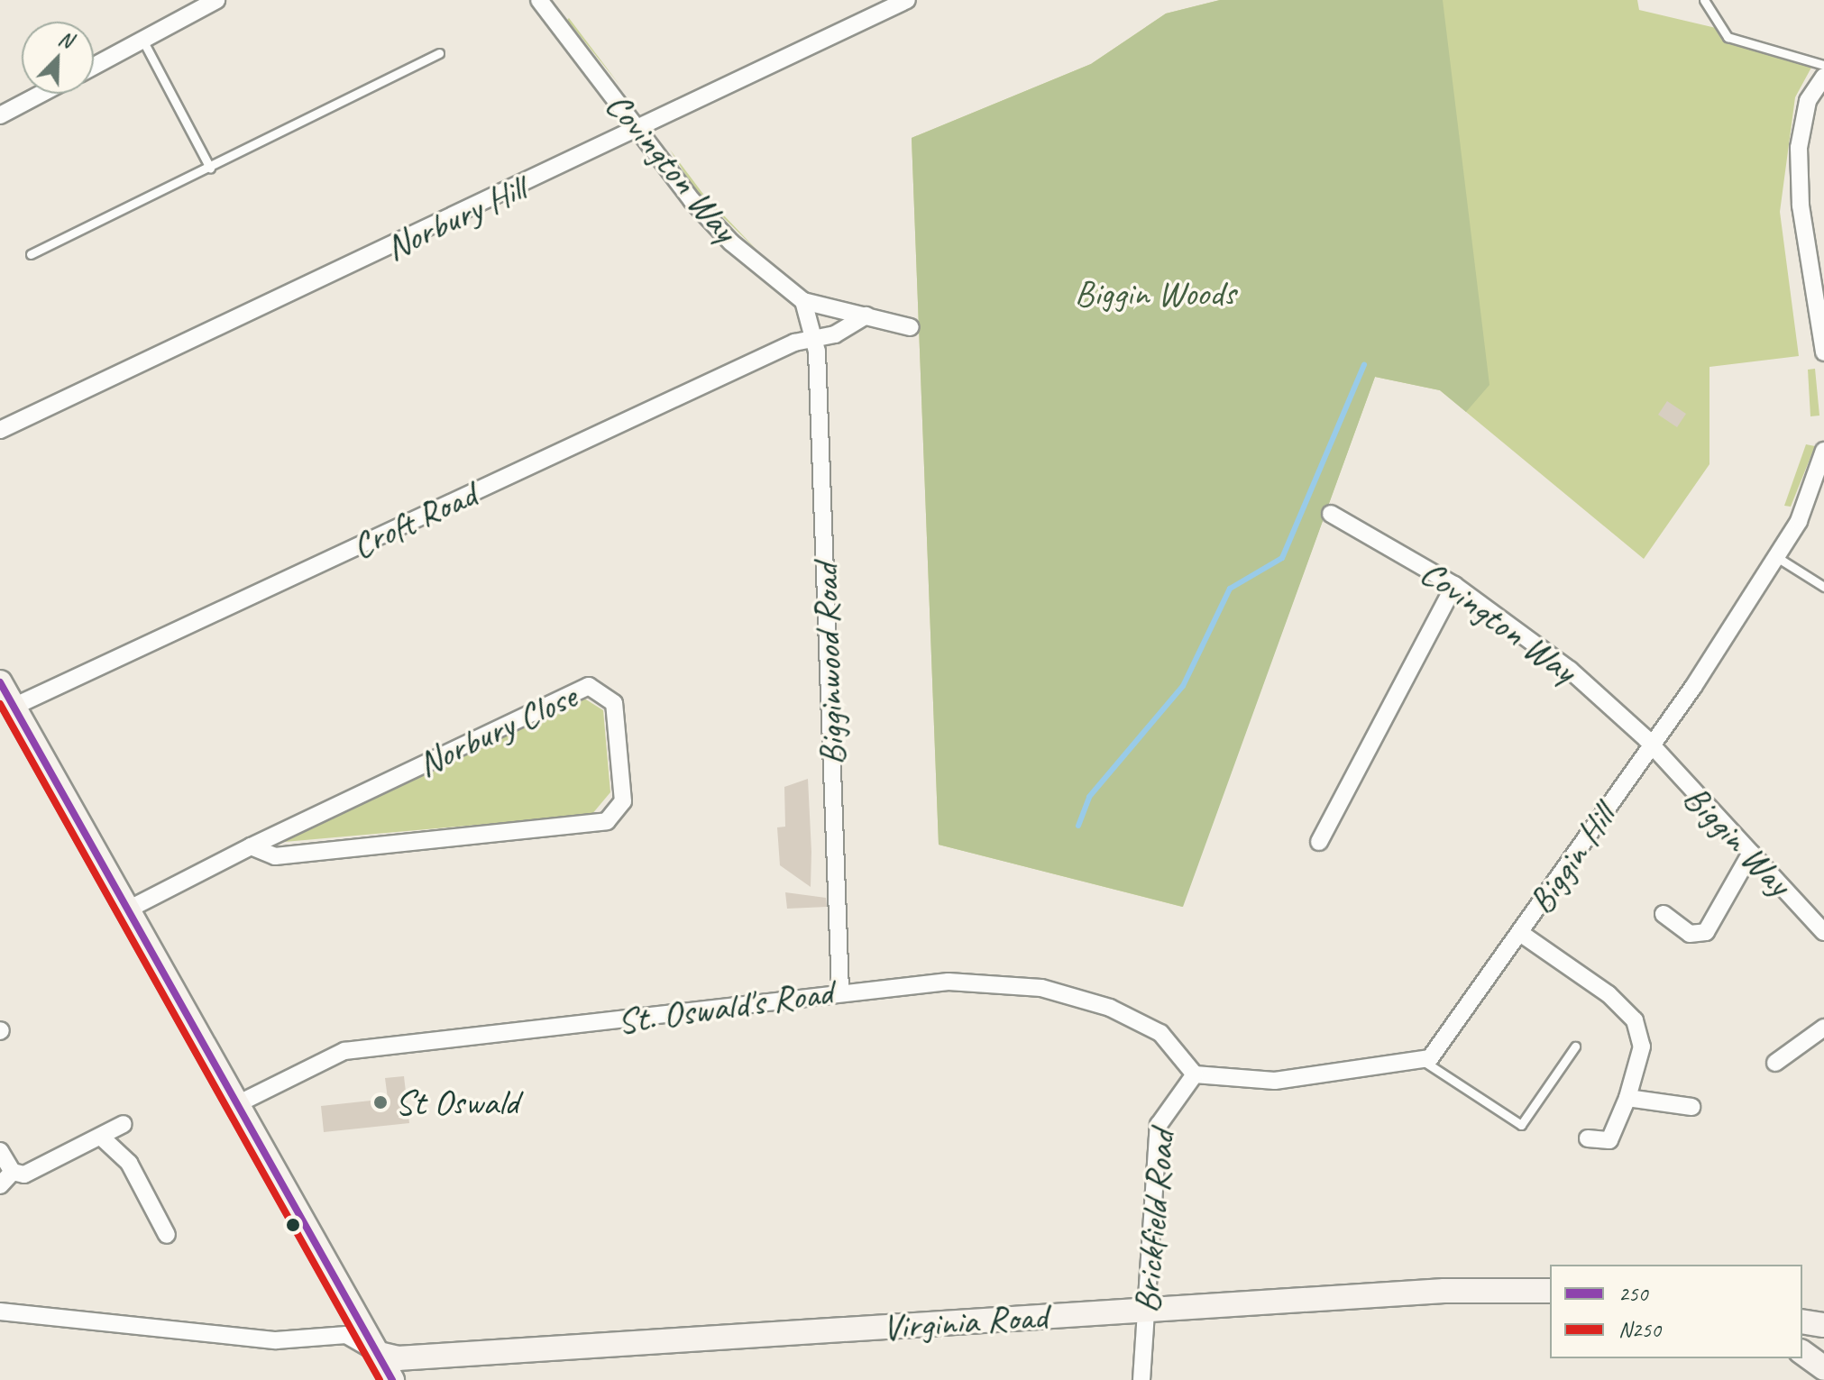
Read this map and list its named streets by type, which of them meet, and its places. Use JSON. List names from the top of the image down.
{
  "streets": {
    "street": [
      "Covington Way",
      "Norbury Hill",
      "Croft Road",
      "Bigginwood Road",
      "Norbury Close",
      "Biggin Way",
      "Biggin Hill",
      "St. Oswald's Road",
      "Brickfield Road",
      "Virginia Road"
    ]
  },
  "crossings": [
    ["Covington Way", "Norbury Hill"],
    ["Covington Way", "Croft Road"],
    ["Covington Way", "Bigginwood Road"],
    ["Covington Way", "Biggin Way"],
    ["Covington Way", "Biggin Hill"],
    ["Croft Road", "Bigginwood Road"],
    ["Bigginwood Road", "St. Oswald's Road"],
    ["Biggin Way", "Biggin Hill"],
    ["St. Oswald's Road", "Brickfield Road"],
    ["Brickfield Road", "Virginia Road"]
  ],
  "parks": ["Biggin Woods"],
  "places": ["St Oswald"],
  "lines": ["transit line 250", "transit line N250"],
  "legend": ["250", "N250"],
  "north": "top right"
}
